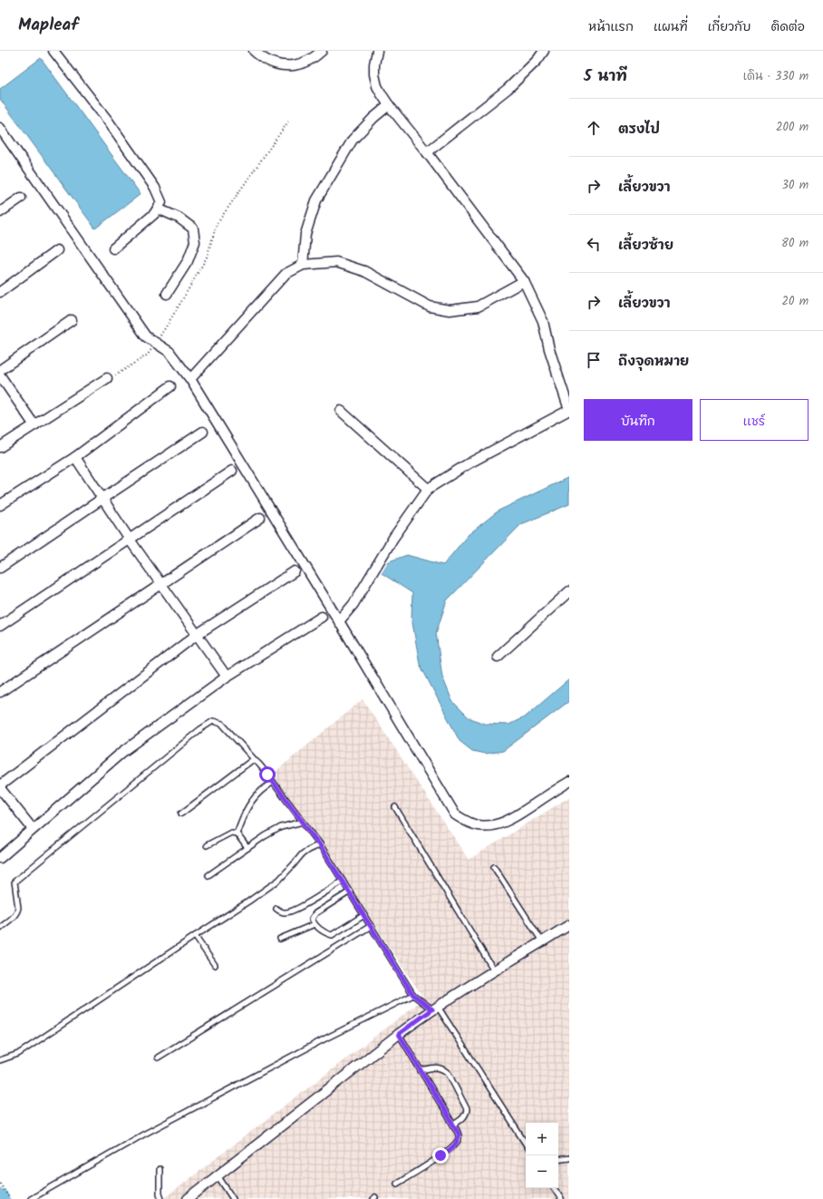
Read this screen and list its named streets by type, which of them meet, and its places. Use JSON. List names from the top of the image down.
{
  "page": {
    "header": "Mapleaf",
    "nav": [
      "หน้าแรก",
      "แผนที่",
      "เกี่ยวกับ",
      "ติดต่อ"
    ],
    "heading": ["5 นาที", "เดิน · 330 m"],
    "list": [
      ["ตรงไป", "200 m"],
      ["เลี้ยวขวา", "30 m"],
      ["เลี้ยวซ้าย", "80 m"],
      ["เลี้ยวขวา", "20 m"],
      "ถึงจุดหมาย"
    ],
    "buttons": ["บันทึก", "แชร์"],
    "map_buttons": ["+", "−"]
  }
}
